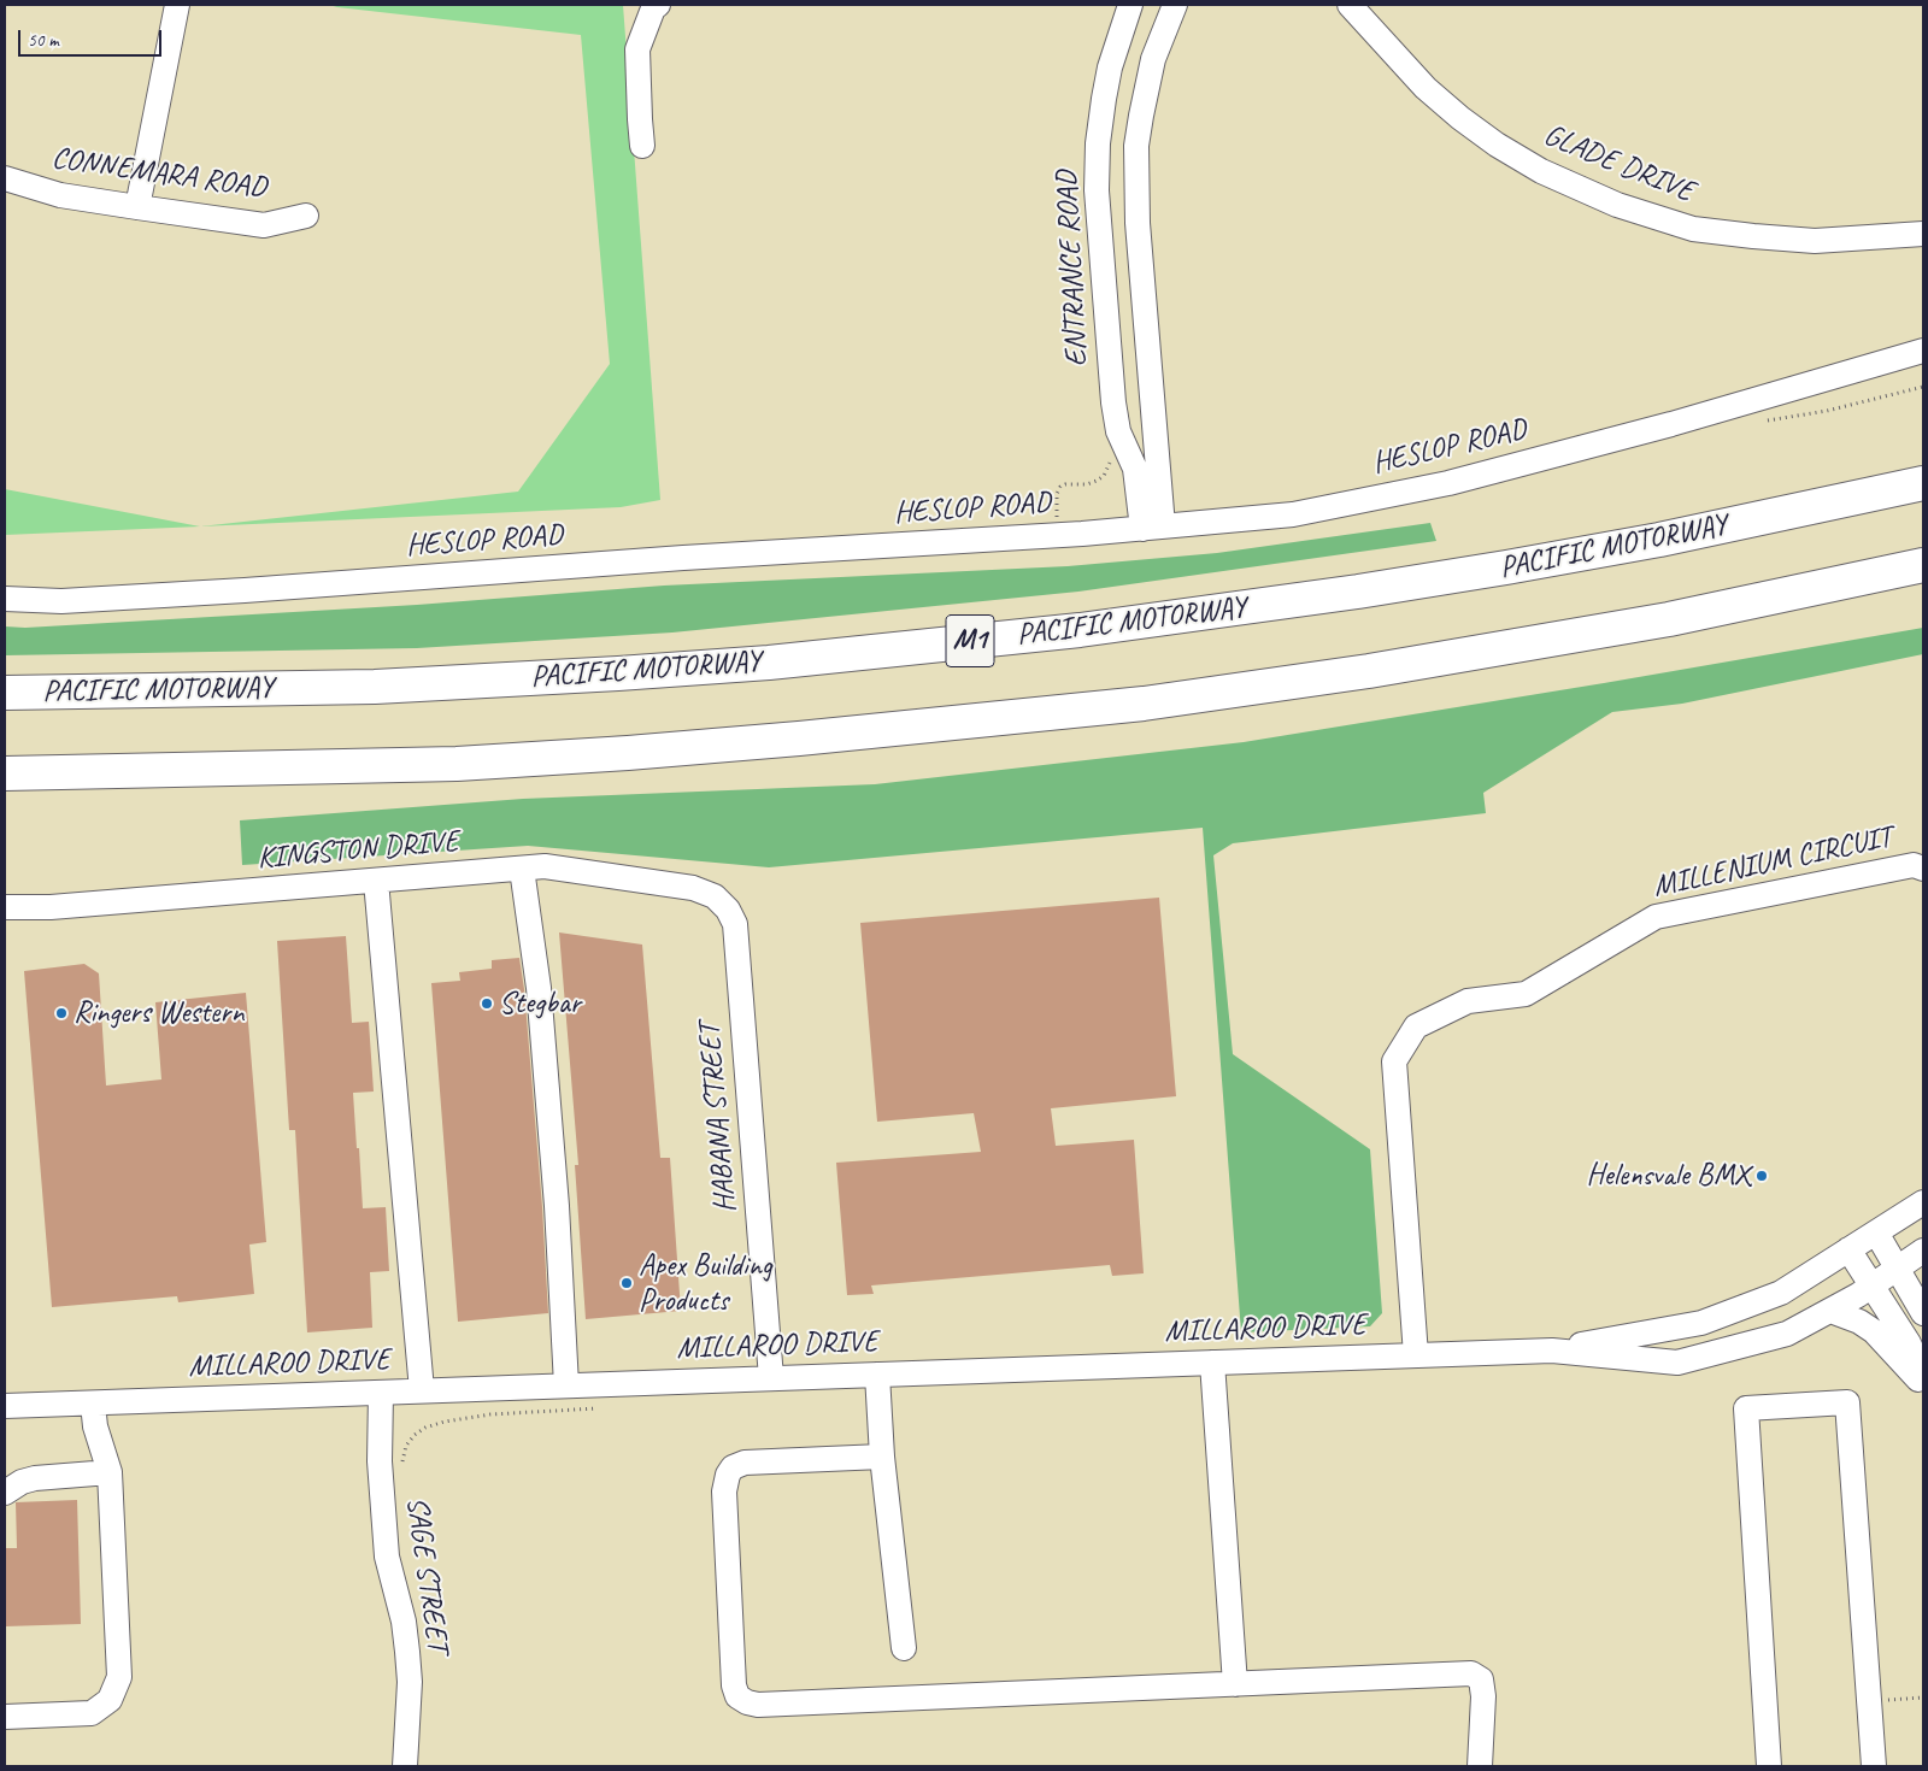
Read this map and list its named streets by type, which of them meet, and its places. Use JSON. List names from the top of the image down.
{
  "streets": {
    "highway": ["PACIFIC MOTORWAY", "M1"],
    "street": [
      "GLADE DRIVE",
      "CONNEMARA ROAD",
      "ENTRANCE ROAD",
      "HESLOP ROAD",
      "KINGSTON DRIVE",
      "MILLENIUM CIRCUIT",
      "HABANA STREET",
      "MILLAROO DRIVE",
      "SAGE STREET"
    ]
  },
  "crossings": [
    ["ENTRANCE ROAD", "HESLOP ROAD"],
    ["KINGSTON DRIVE", "HABANA STREET"],
    ["MILLENIUM CIRCUIT", "MILLAROO DRIVE"],
    ["HABANA STREET", "MILLAROO DRIVE"],
    ["MILLAROO DRIVE", "SAGE STREET"]
  ],
  "places": [
    "Stegbar",
    "Ringers Western",
    "Helensvale BMX",
    "Apex Building Products"
  ],
  "scale_bar": "50 m"
}
